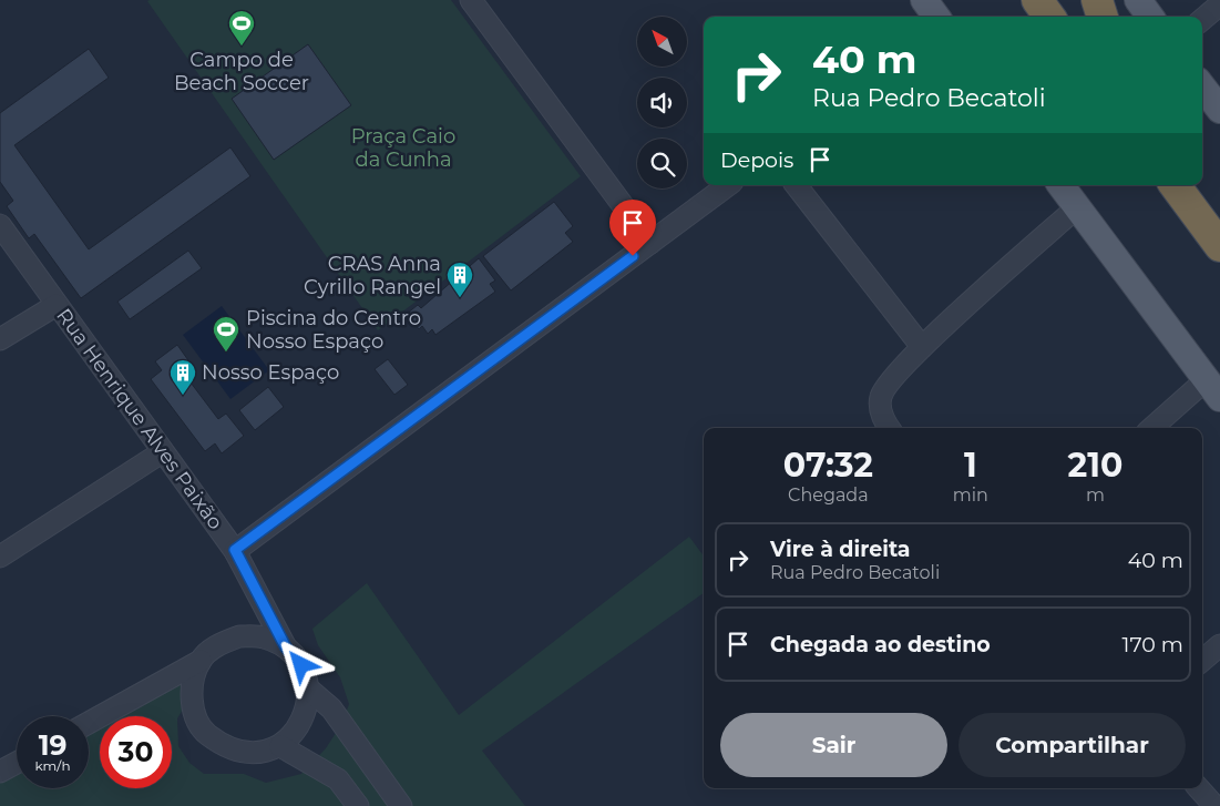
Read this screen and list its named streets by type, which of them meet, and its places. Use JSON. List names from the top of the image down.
{
  "streets": {
    "street": ["Rua Henrique Alves Paixão"]
  },
  "parks": ["Praça Caio da Cunha"],
  "places": {
    "sports": ["Campo de Beach Soccer", "Piscina do Centro Nosso Espaço"],
    "building": ["CRAS Anna Cyrillo Rangel", "Nosso Espaço"]
  },
  "north": "top left",
  "page": {
    "turn": ["40 m", "Rua Pedro Becatoli"],
    "then": "Depois",
    "eta": [
      "07:32",
      "Chegada",
      "1",
      "min",
      "210",
      "m"
    ],
    "list": [
      {
        "name": "Vire à direita",
        "note": "Rua Pedro Becatoli",
        "value": "40 m"
      },
      {
        "name": "Chegada ao destino",
        "value": "170 m"
      }
    ],
    "buttons": ["Sair", "Compartilhar"],
    "speed": "19 km/h",
    "limit": "30"
  }
}
